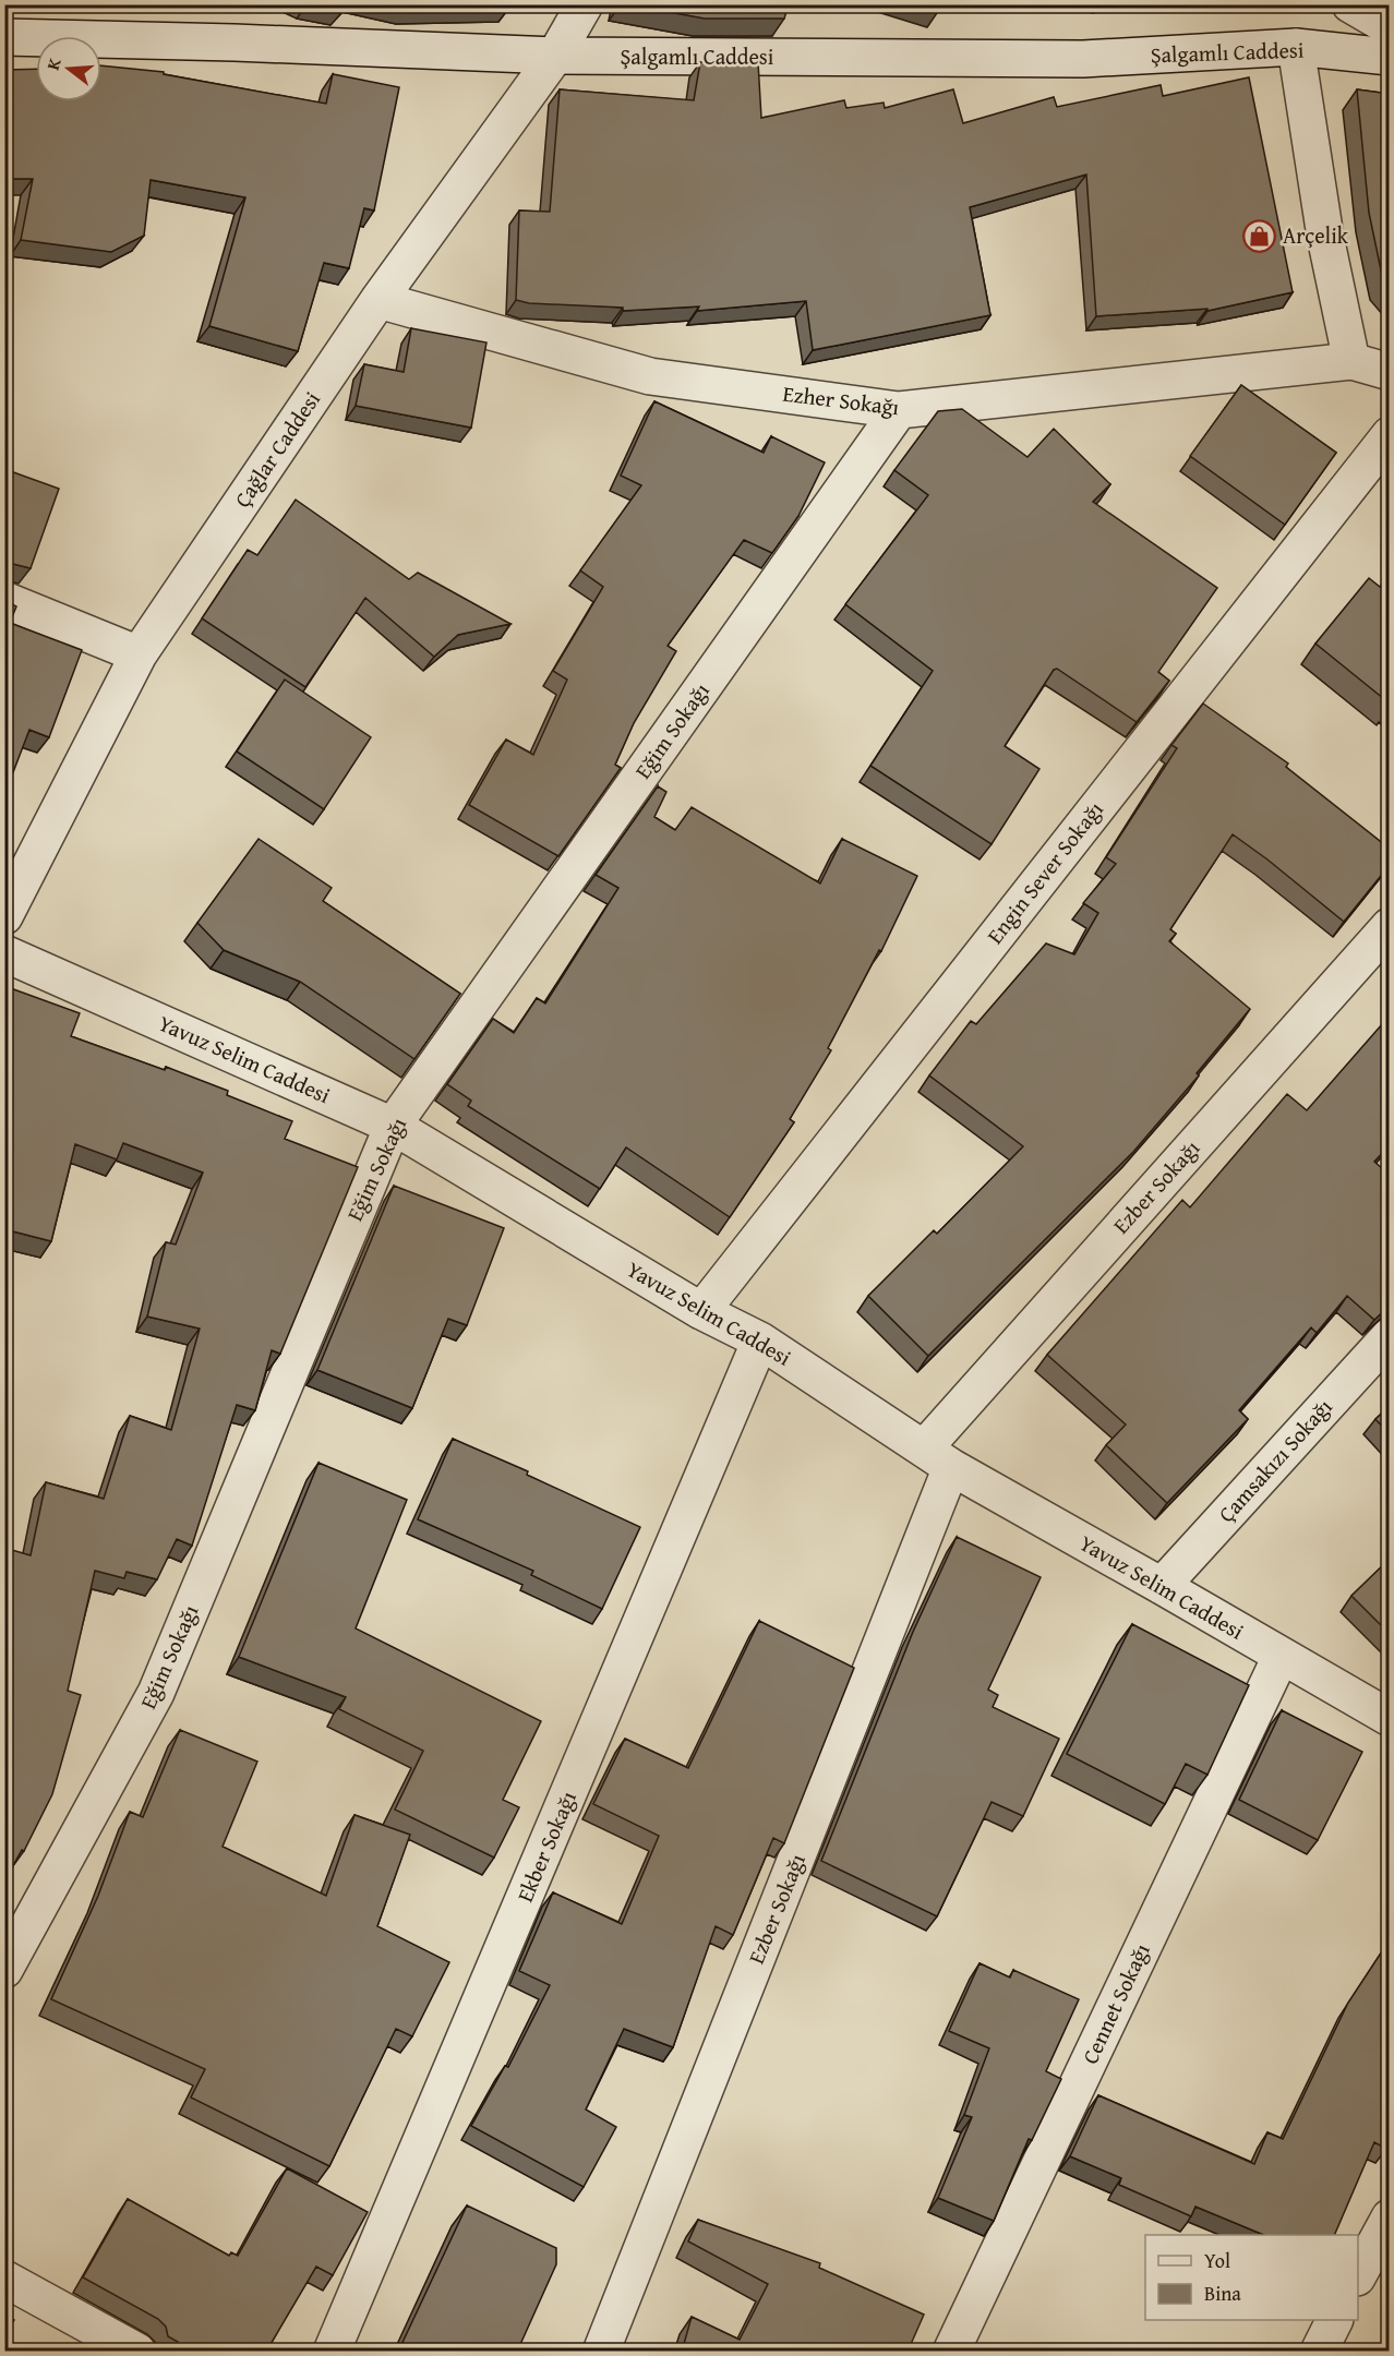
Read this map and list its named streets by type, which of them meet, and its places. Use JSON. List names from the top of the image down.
{
  "streets": {
    "street": [
      "Şalgamlı Caddesi",
      "Ezher Sokağı",
      "Çağlar Caddesi",
      "Eğim Sokağı",
      "Engin Sever Sokağı",
      "Yavuz Selim Caddesi",
      "Ezber Sokağı",
      "Çamsakızı Sokağı",
      "Ekber Sokağı",
      "Cennet Sokağı"
    ]
  },
  "crossings": [
    ["Şalgamlı Caddesi", "Çağlar Caddesi"],
    ["Ezher Sokağı", "Çağlar Caddesi"],
    ["Ezher Sokağı", "Eğim Sokağı"],
    ["Eğim Sokağı", "Yavuz Selim Caddesi"],
    ["Engin Sever Sokağı", "Yavuz Selim Caddesi"],
    ["Yavuz Selim Caddesi", "Ezber Sokağı"],
    ["Yavuz Selim Caddesi", "Çamsakızı Sokağı"],
    ["Yavuz Selim Caddesi", "Ekber Sokağı"],
    ["Yavuz Selim Caddesi", "Cennet Sokağı"]
  ],
  "places": {
    "shop": ["Arçelik"]
  },
  "legend": ["Yol", "Bina"],
  "north": "left"
}
